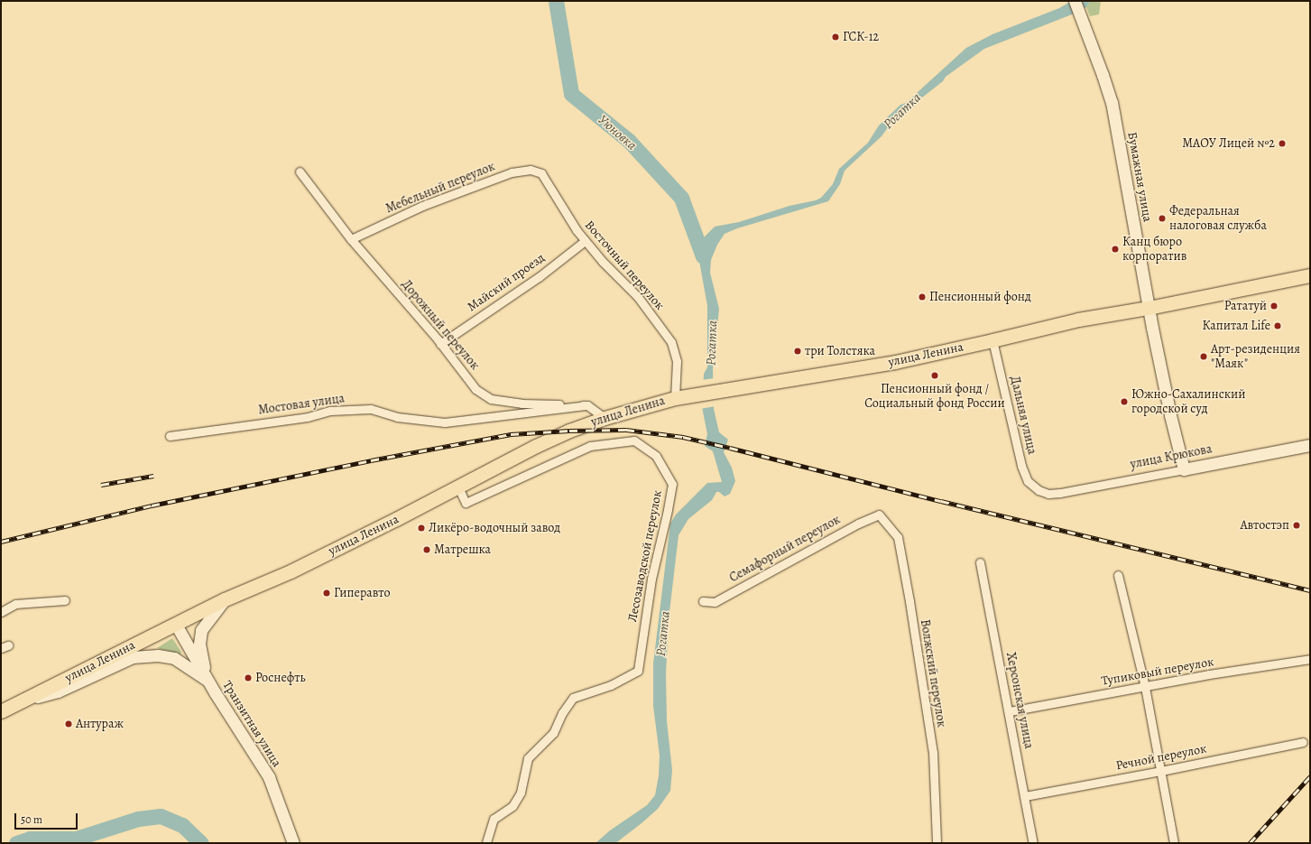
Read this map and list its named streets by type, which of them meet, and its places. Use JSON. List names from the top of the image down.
{
  "streets": {
    "main road": ["улица Ленина"],
    "street": [
      "Бумажная улица",
      "Мебельный переулок",
      "Восточный переулок",
      "Майский проезд",
      "Дорожный переулок",
      "Мостовая улица",
      "Дальняя улица",
      "улица Крюкова",
      "Семафорный переулок",
      "Лесозаводской переулок",
      "Тупиковый переулок",
      "Волжский переулок",
      "Херсонская улица",
      "Транзитная улица",
      "Речной переулок"
    ]
  },
  "crossings": [
    ["Бумажная улица", "улица Ленина"],
    ["Бумажная улица", "улица Крюкова"],
    ["Мебельный переулок", "Восточный переулок"],
    ["Мебельный переулок", "Дорожный переулок"],
    ["Восточный переулок", "Майский проезд"],
    ["Восточный переулок", "улица Ленина"],
    ["Майский проезд", "Дорожный переулок"],
    ["Дорожный переулок", "Мостовая улица"],
    ["улица Ленина", "Дальняя улица"],
    ["улица Ленина", "Лесозаводской переулок"],
    ["улица Ленина", "Транзитная улица"],
    ["Дальняя улица", "улица Крюкова"],
    ["Семафорный переулок", "Волжский переулок"],
    ["Тупиковый переулок", "Херсонская улица"],
    ["Херсонская улица", "Речной переулок"]
  ],
  "water": ["Рогатка", "Уюновка"],
  "places": [
    "ГСК-12",
    "МАОУ Лицей №2",
    "Федеральная налоговая служба",
    "Канц бюро корпоратив",
    "Пенсионный фонд",
    "Рататуй",
    "Капитал Life",
    "три Толстяка",
    "Арт-резиденция \"Маяк\"",
    "Пенсионный фонд / Социальный фонд России",
    "Южно-Сахалинский городской суд",
    "Автостэп",
    "Ликёро-водочный завод",
    "Матрешка",
    "Гиперавто",
    "Роснефть",
    "Антураж"
  ],
  "scale_bar": "50 m"
}
